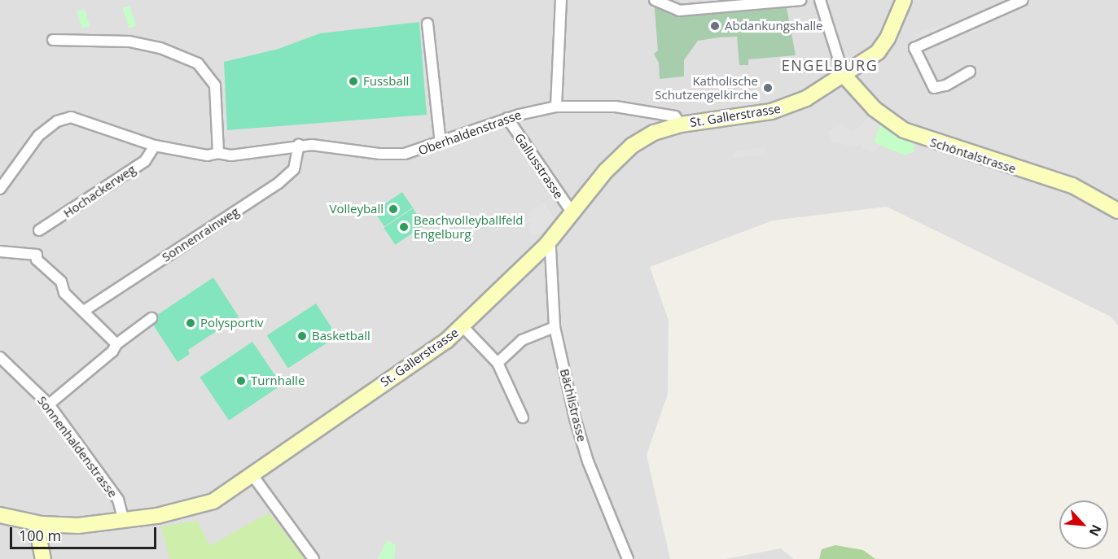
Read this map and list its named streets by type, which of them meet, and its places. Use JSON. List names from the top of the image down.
{
  "streets": {
    "street": [
      "St. Gallerstrasse",
      "Oberhaldenstrasse",
      "Schöntalstrasse",
      "Gallusstrasse",
      "Hochackerweg",
      "Sonnenrainweg",
      "Bächlistrasse",
      "Sonnenhaldenstrasse"
    ]
  },
  "crossings": [
    ["St. Gallerstrasse", "Oberhaldenstrasse"],
    ["St. Gallerstrasse", "Schöntalstrasse"],
    ["St. Gallerstrasse", "Gallusstrasse"],
    ["St. Gallerstrasse", "Bächlistrasse"],
    ["St. Gallerstrasse", "Sonnenhaldenstrasse"],
    ["Oberhaldenstrasse", "Gallusstrasse"],
    ["Oberhaldenstrasse", "Hochackerweg"],
    ["Oberhaldenstrasse", "Sonnenrainweg"]
  ],
  "districts": ["ENGELBURG"],
  "places": [
    "Abdankungshalle",
    "Fussball",
    "Katholische Schutzengelkirche",
    "Volleyball",
    "Beachvolleyballfeld Engelburg",
    "Polysportiv",
    "Basketball",
    "Turnhalle"
  ],
  "scale_bar": "100 m",
  "north": "bottom right"
}
